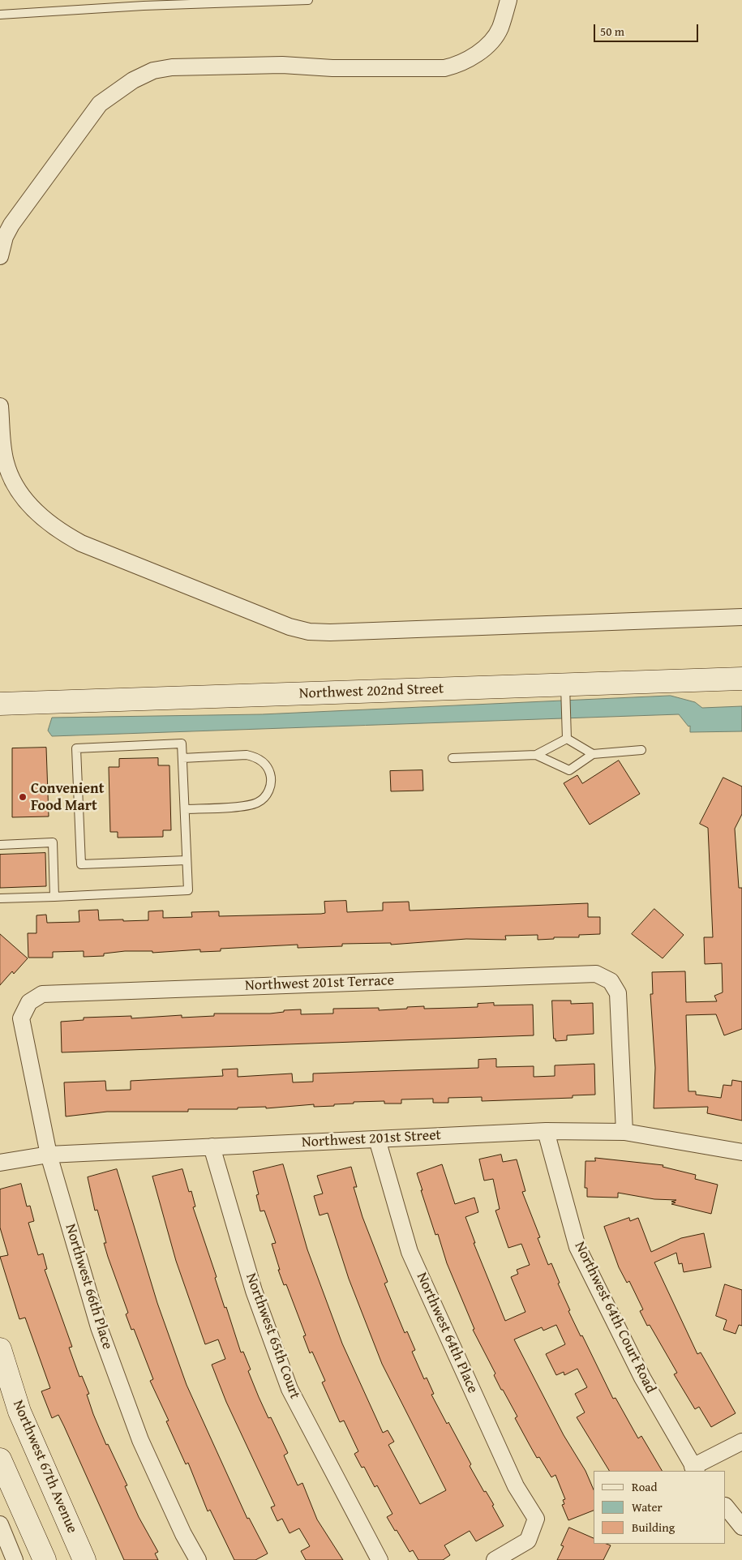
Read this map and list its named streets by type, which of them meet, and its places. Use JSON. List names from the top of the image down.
{
  "streets": {
    "street": [
      "Northwest 202nd Street",
      "Northwest 201st Terrace",
      "Northwest 201st Street",
      "Northwest 66th Place",
      "Northwest 64th Court Road",
      "Northwest 64th Place",
      "Northwest 65th Court",
      "Northwest 67th Avenue"
    ]
  },
  "crossings": [
    ["Northwest 201st Terrace", "Northwest 201st Street"],
    ["Northwest 201st Terrace", "Northwest 66th Place"],
    ["Northwest 201st Street", "Northwest 66th Place"],
    ["Northwest 201st Street", "Northwest 64th Court Road"],
    ["Northwest 201st Street", "Northwest 64th Place"],
    ["Northwest 201st Street", "Northwest 65th Court"]
  ],
  "places": ["Convenient Food Mart"],
  "legend": ["Road", "Water", "Building"],
  "scale_bar": "50 m"
}
